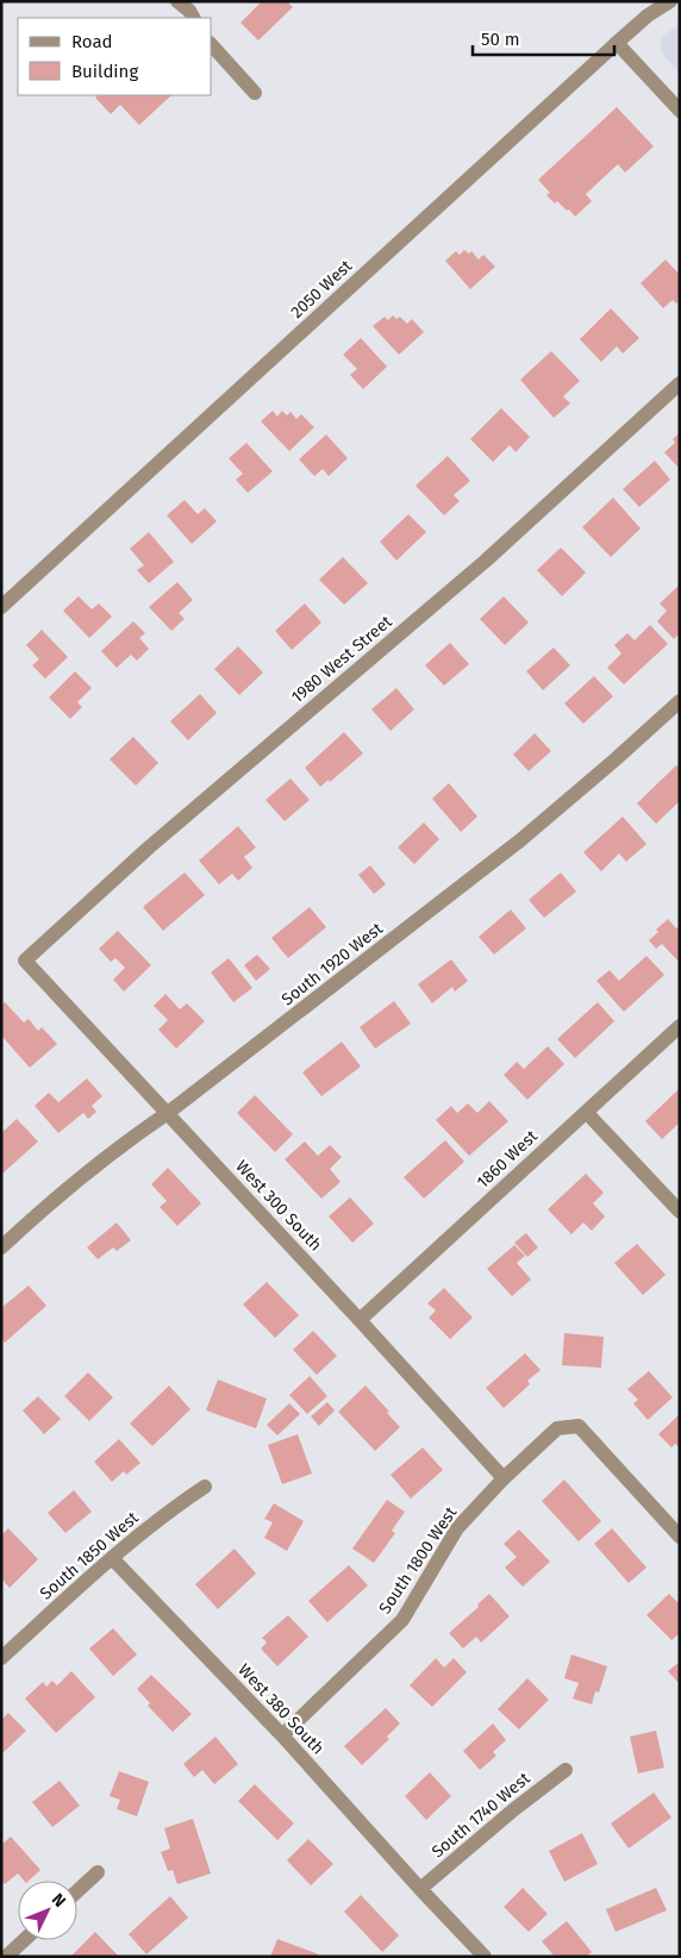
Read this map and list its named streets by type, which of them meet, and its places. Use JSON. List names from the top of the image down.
{
  "streets": {
    "street": [
      "2050 West",
      "1980 West Street",
      "South 1920 West",
      "1860 West",
      "West 300 South",
      "South 1850 West",
      "South 1800 West",
      "West 380 South",
      "South 1740 West"
    ]
  },
  "crossings": [
    ["1980 West Street", "West 300 South"],
    ["South 1920 West", "West 300 South"],
    ["1860 West", "West 300 South"],
    ["West 300 South", "South 1800 West"],
    ["South 1850 West", "West 380 South"],
    ["South 1800 West", "West 380 South"],
    ["West 380 South", "South 1740 West"]
  ],
  "legend": ["Road", "Building"],
  "scale_bar": "50 m",
  "north": "top right"
}
